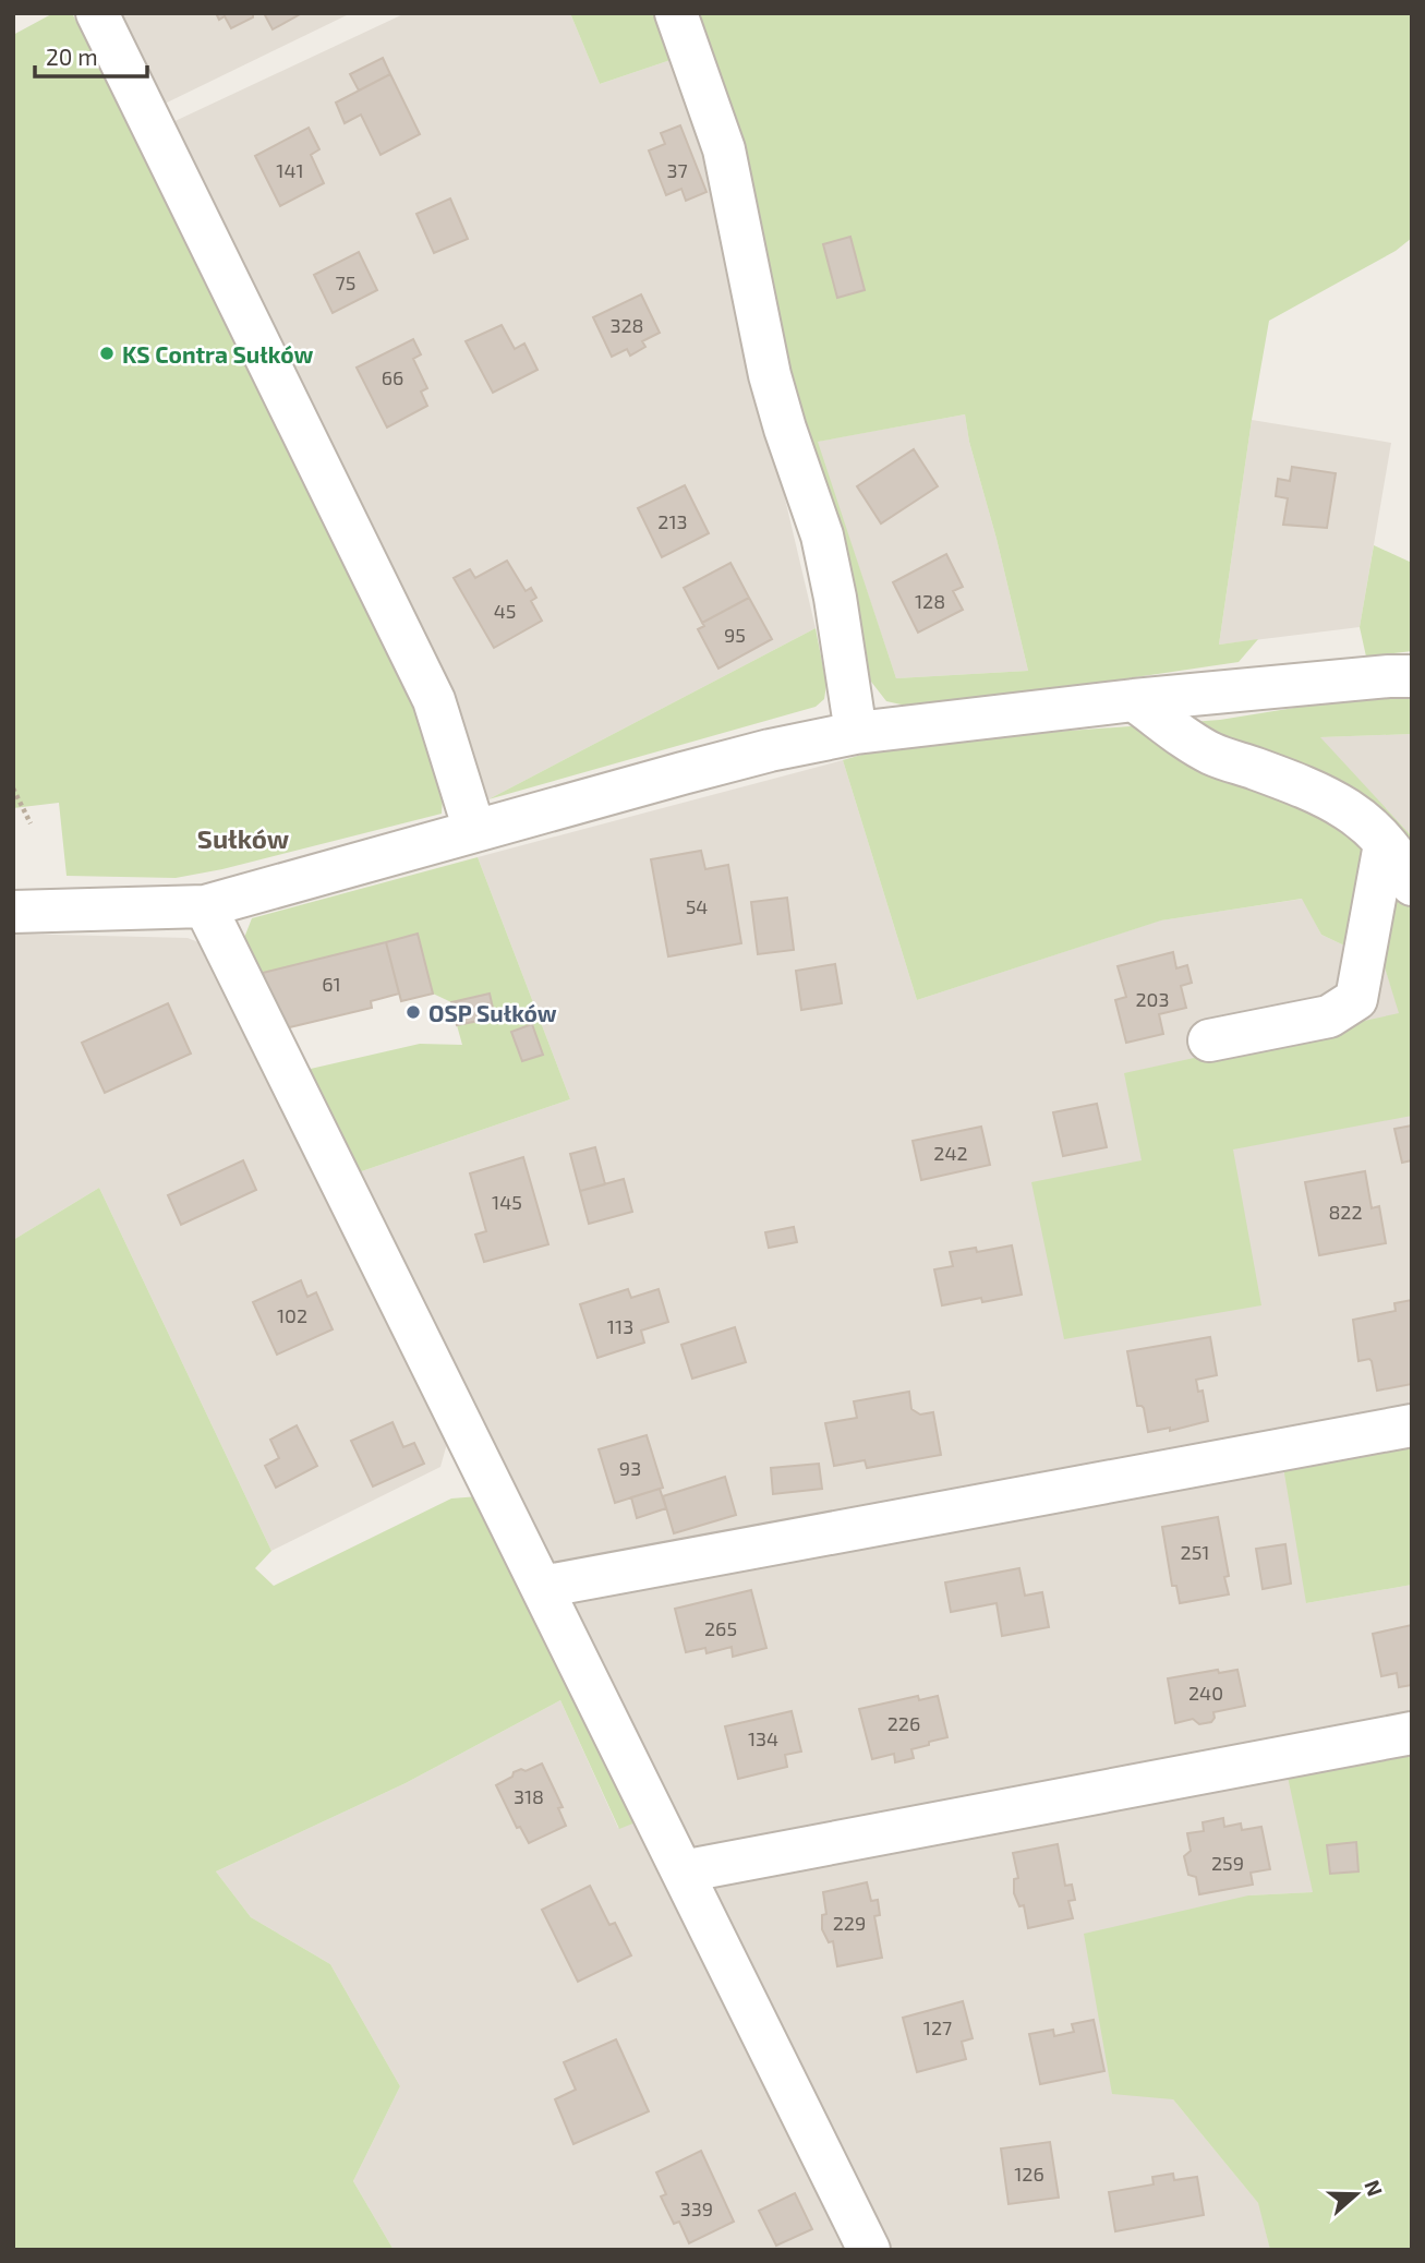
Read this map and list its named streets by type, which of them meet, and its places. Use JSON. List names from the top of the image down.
{
  "districts": ["Sułków"],
  "places": ["KS Contra Sułków", "OSP Sułków"],
  "house_numbers": [
    "141",
    "37",
    "75",
    "328",
    "66",
    "213",
    "128",
    "45",
    "95",
    "54",
    "61",
    "203",
    "242",
    "145",
    "822",
    "102",
    "113",
    "93",
    "251",
    "265",
    "240",
    "226",
    "134",
    "318",
    "259",
    "229",
    "127",
    "126",
    "339"
  ],
  "scale_bar": "20 m",
  "north": "right"
}
